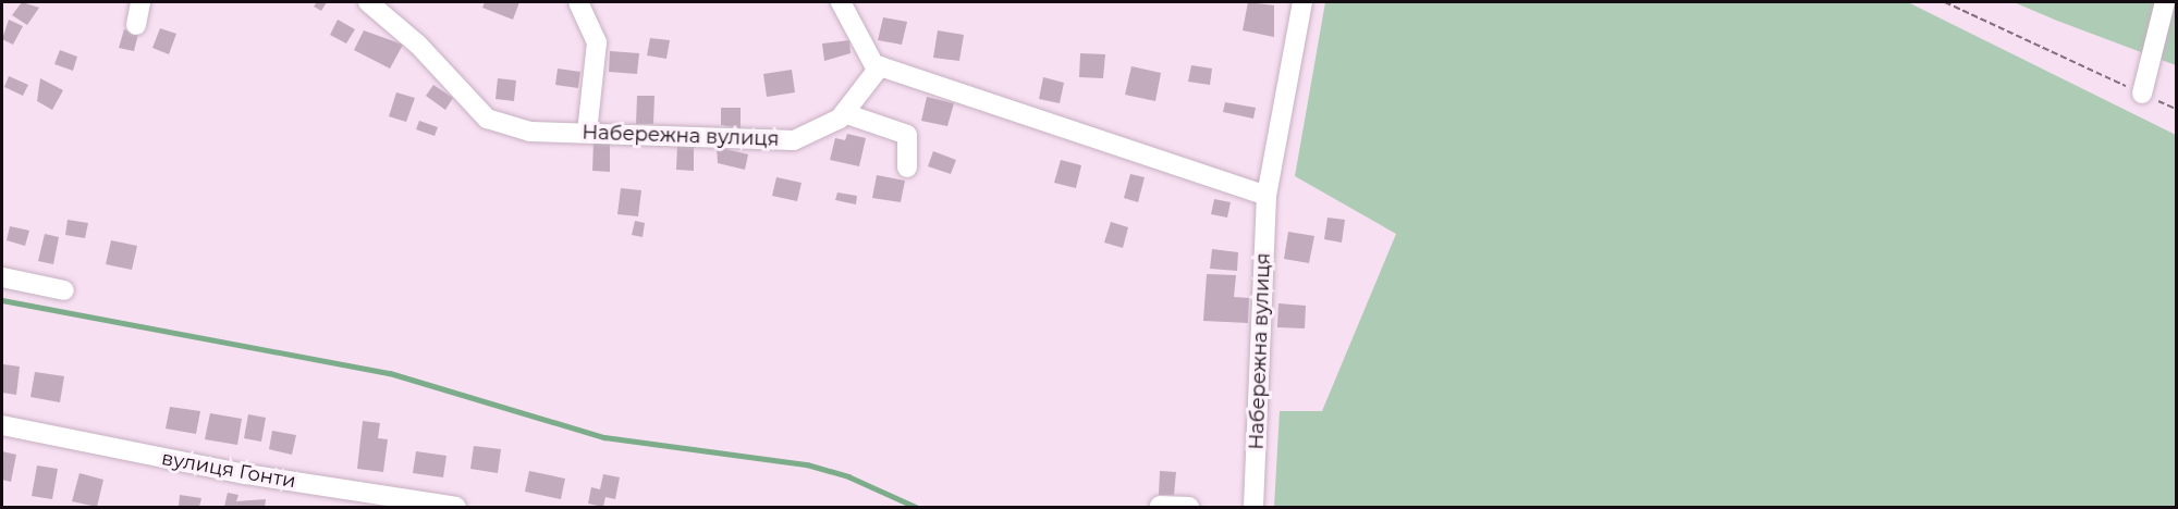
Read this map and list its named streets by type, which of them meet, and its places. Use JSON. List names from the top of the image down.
{
  "streets": {
    "street": ["Набережна вулиця", "вулиця Гонти"]
  }
}
